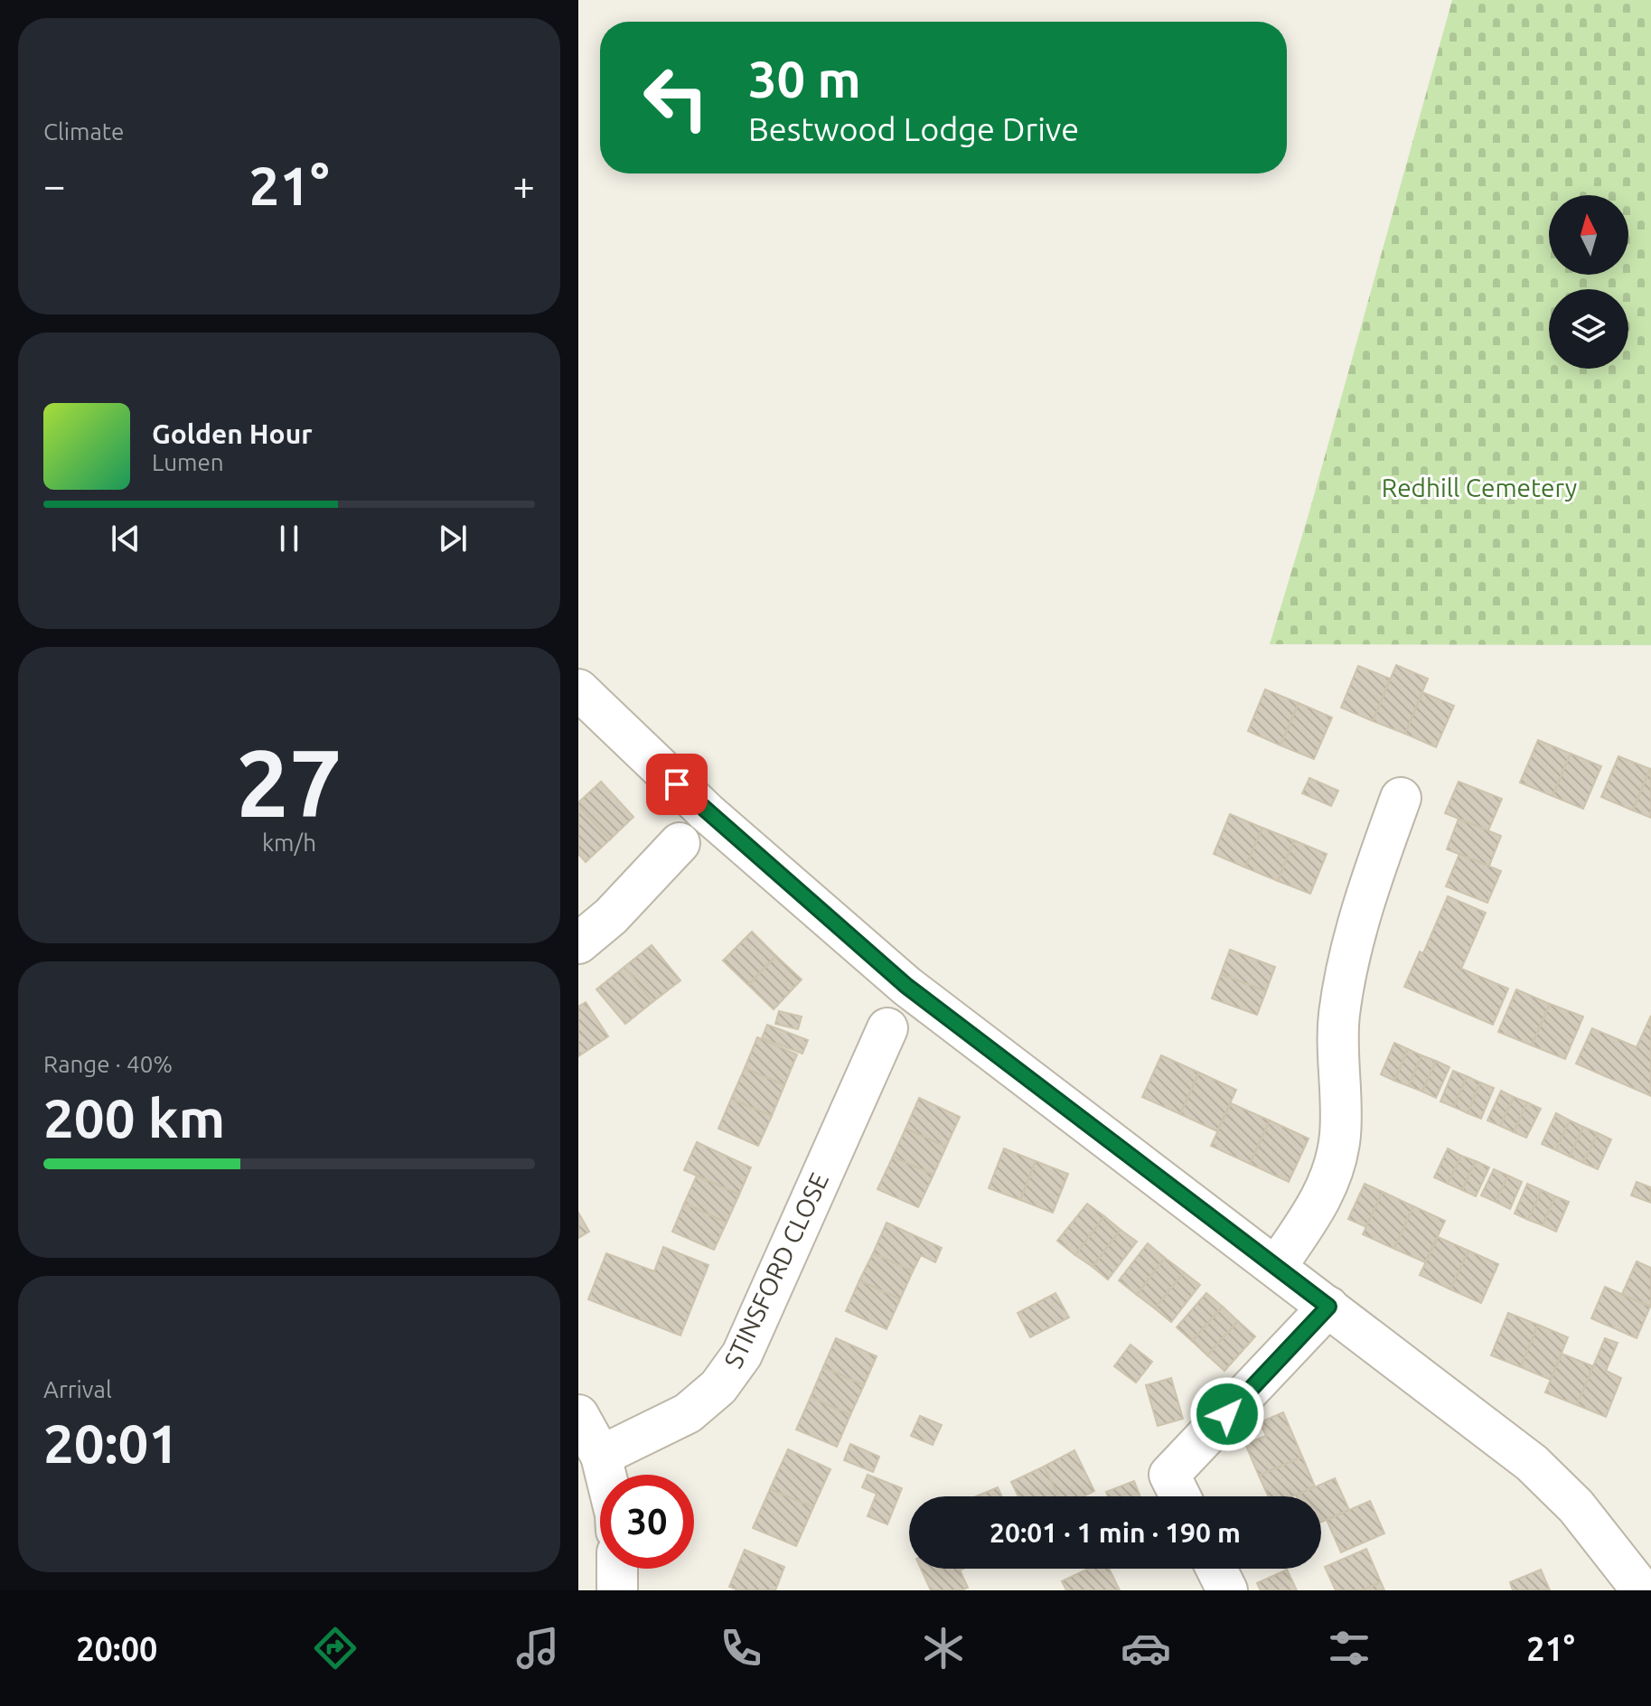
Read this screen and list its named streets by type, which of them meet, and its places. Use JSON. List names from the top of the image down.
{
  "streets": {
    "street": ["STINSFORD CLOSE"]
  },
  "parks": ["Redhill Cemetery"],
  "north": "top",
  "page": {
    "tile": [
      "Climate",
      ["27", "km/h"],
      ["Range · 40%", "200 km"],
      ["Arrival", "20:01"]
    ],
    "turn": ["30 m", "Bestwood Lodge Drive"],
    "heat": ["−", "21°", "+"],
    "song": ["Golden Hour", "Lumen"],
    "limit": "30",
    "trip": "20:01 · 1 min · 190 m",
    "tabs": ["20:00", "21°"]
  }
}
